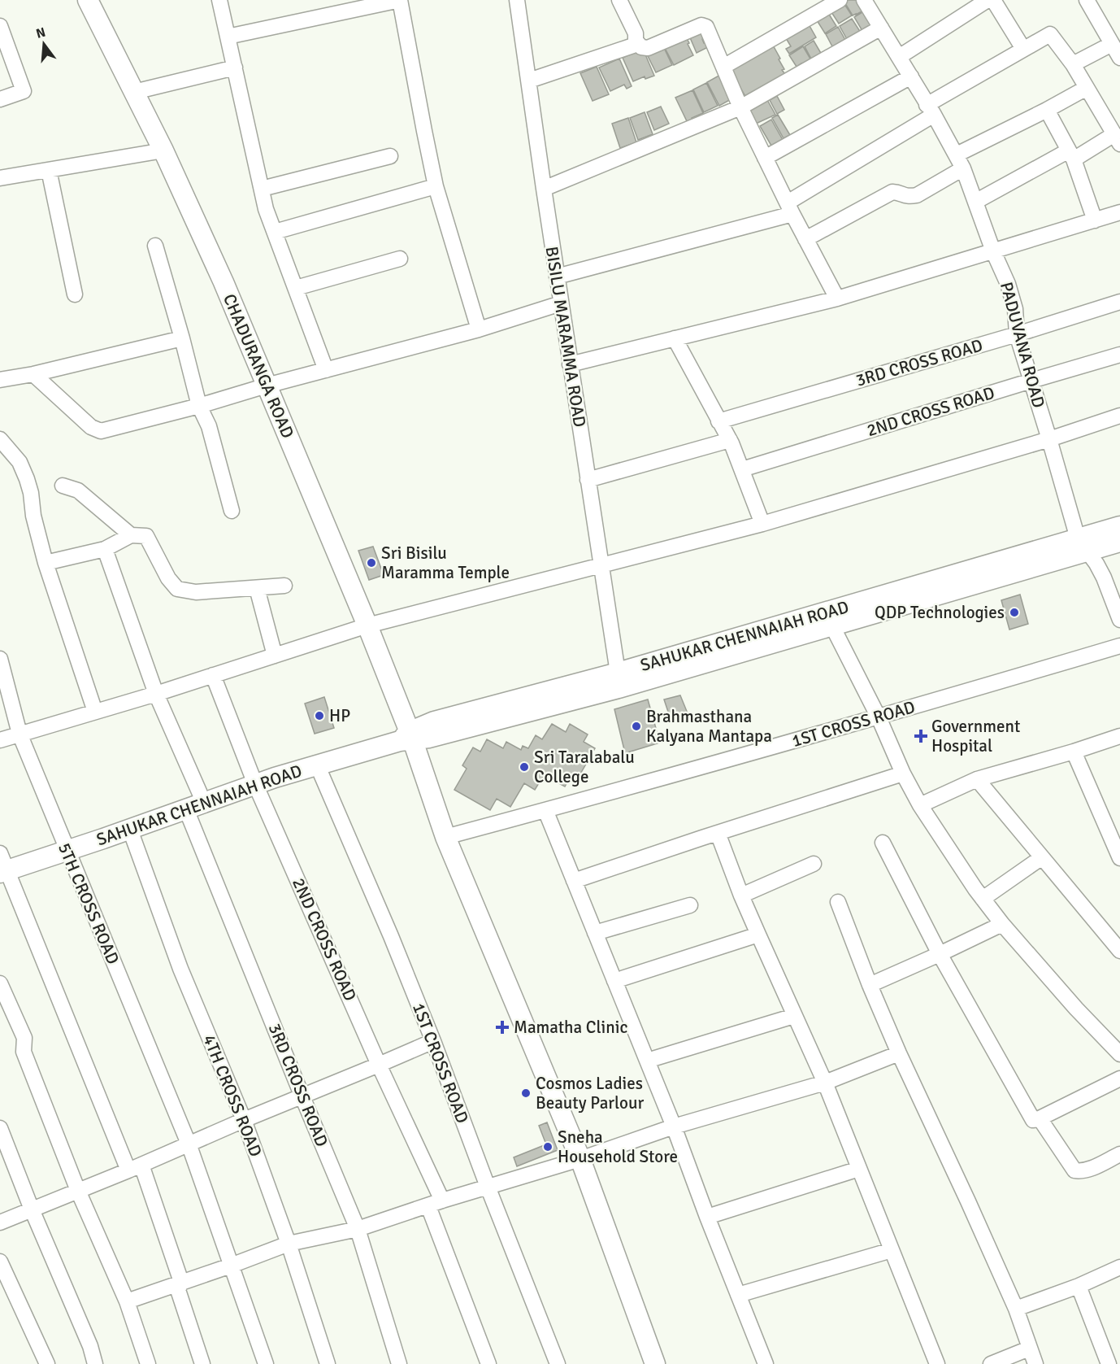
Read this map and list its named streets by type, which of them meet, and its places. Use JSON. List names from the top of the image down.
{
  "streets": {
    "street": [
      "BISILU MARAMMA ROAD",
      "PADUVANA ROAD",
      "3RD CROSS ROAD",
      "CHADURANGA ROAD",
      "2ND CROSS ROAD",
      "SAHUKAR CHENNAIAH ROAD",
      "1ST CROSS ROAD",
      "5TH CROSS ROAD",
      "4TH CROSS ROAD"
    ]
  },
  "crossings": [
    ["BISILU MARAMMA ROAD", "SAHUKAR CHENNAIAH ROAD"],
    ["PADUVANA ROAD", "3RD CROSS ROAD"],
    ["PADUVANA ROAD", "2ND CROSS ROAD"],
    ["PADUVANA ROAD", "SAHUKAR CHENNAIAH ROAD"],
    ["3RD CROSS ROAD", "SAHUKAR CHENNAIAH ROAD"],
    ["CHADURANGA ROAD", "SAHUKAR CHENNAIAH ROAD"],
    ["CHADURANGA ROAD", "1ST CROSS ROAD"],
    ["2ND CROSS ROAD", "SAHUKAR CHENNAIAH ROAD"],
    ["SAHUKAR CHENNAIAH ROAD", "1ST CROSS ROAD"],
    ["SAHUKAR CHENNAIAH ROAD", "5TH CROSS ROAD"],
    ["SAHUKAR CHENNAIAH ROAD", "4TH CROSS ROAD"]
  ],
  "places": {
    "other": [
      "Sri Bisilu Maramma Temple",
      "QDP Technologies",
      "HP",
      "Brahmasthana Kalyana Mantapa",
      "Sri Taralabalu College",
      "Cosmos Ladies Beauty Parlour",
      "Sneha Household Store"
    ],
    "health": ["Government Hospital", "Mamatha Clinic"]
  },
  "north": "top"
}
